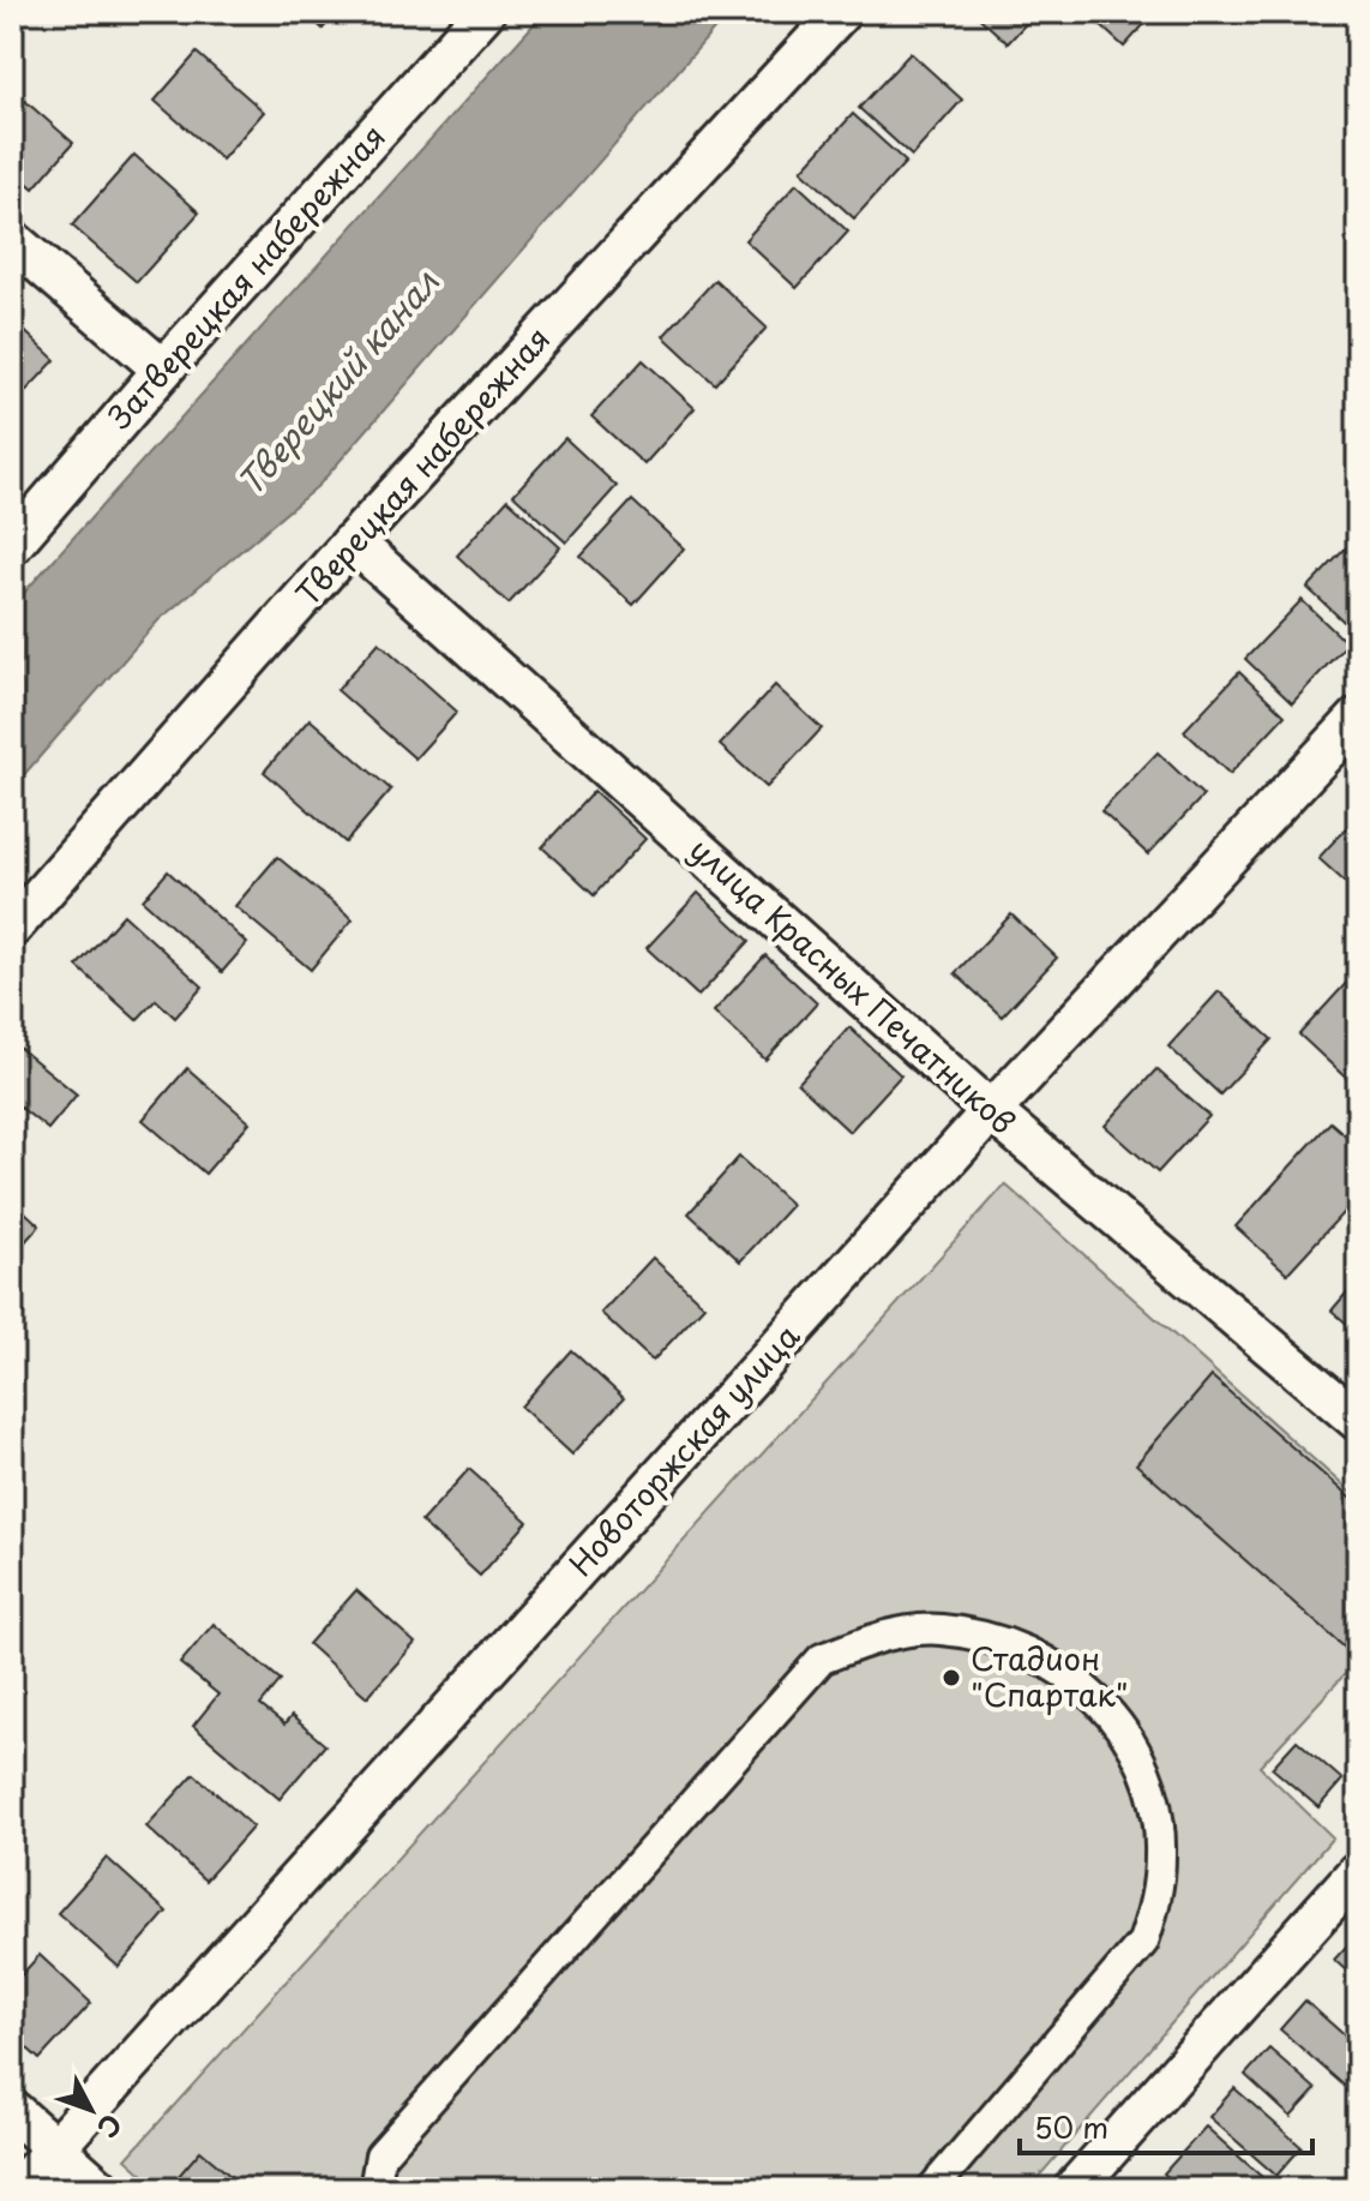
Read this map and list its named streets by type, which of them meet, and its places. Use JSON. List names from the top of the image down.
{
  "streets": {
    "street": [
      "Затверецкая набережная",
      "Тверецкая набережная",
      "улица Красных Печатников",
      "Новоторжская улица"
    ]
  },
  "crossings": [
    ["Тверецкая набережная", "улица Красных Печатников"],
    ["улица Красных Печатников", "Новоторжская улица"]
  ],
  "water": ["Тверецкий канал"],
  "places": ["Стадион \"Спартак\""],
  "scale_bar": "50 m",
  "north": "bottom right"
}
